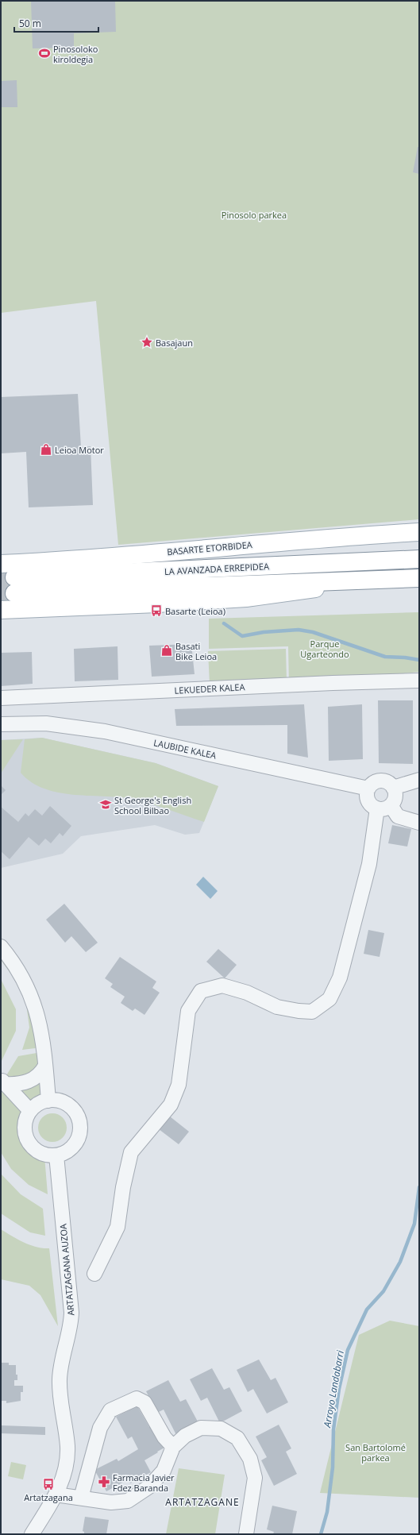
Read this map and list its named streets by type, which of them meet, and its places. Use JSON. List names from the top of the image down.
{
  "streets": {
    "main road": ["BASARTE ETORBIDEA", "LA AVANZADA ERREPIDEA"],
    "street": ["LEKUEDER KALEA", "LAUBIDE KALEA", "ARTATZAGANA AUZOA"]
  },
  "districts": ["ARTATZAGANE"],
  "water": ["Arroyo Landabarri"],
  "parks": ["Pinosolo parkea", "Parque Ugarteondo", "San Bartolomé parkea"],
  "places": {
    "sports": ["Pinosoloko kiroldegia"],
    "place": ["Basajaun"],
    "shop": ["Leioa Motor", "Basati Bike Leioa"],
    "bus stop": ["Basarte (Leioa)", "Artatzagana"],
    "school or university": ["St George's English School Bilbao"],
    "pharmacy": ["Farmacia Javier Fdez Baranda"]
  },
  "scale_bar": "50 m"
}
